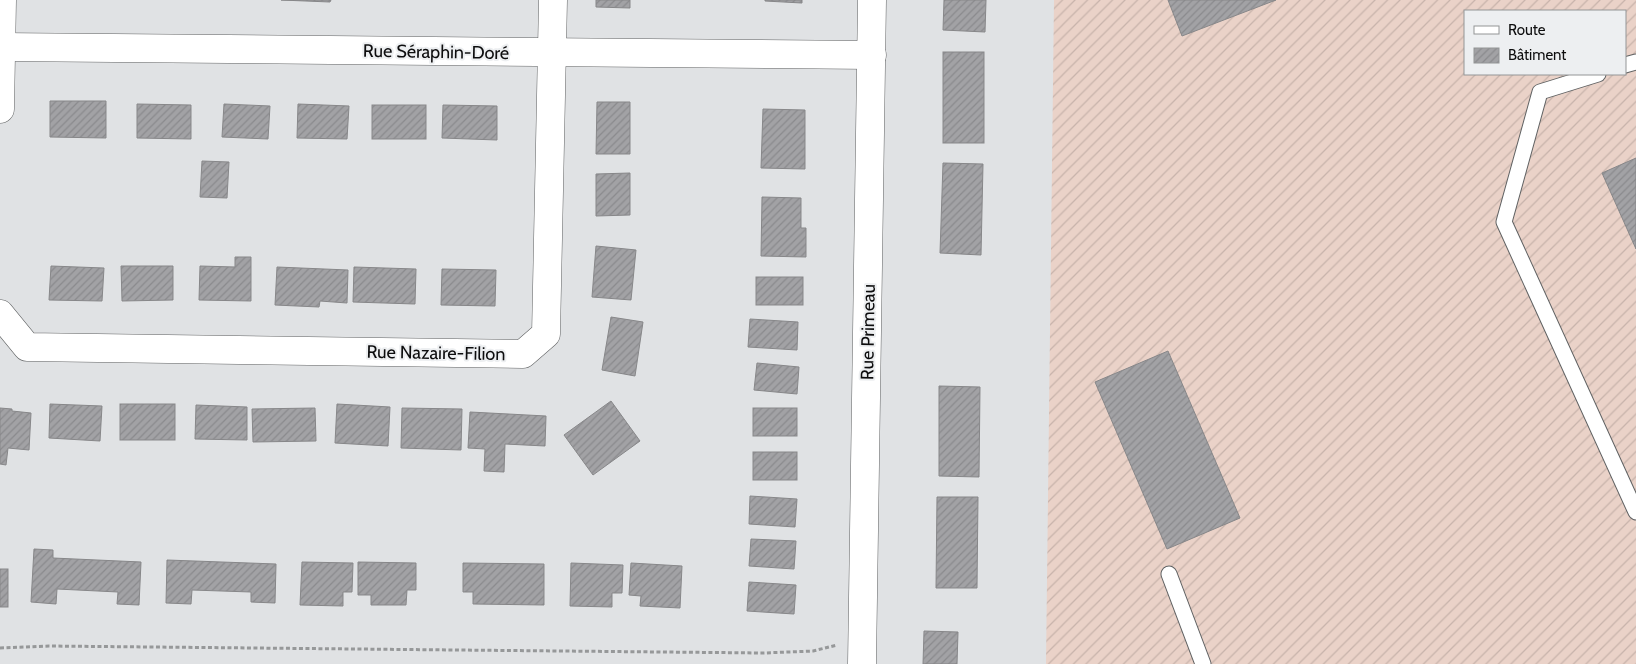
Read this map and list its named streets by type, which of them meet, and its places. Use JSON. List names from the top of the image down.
{
  "streets": {
    "street": ["Rue Séraphin-Doré", "Rue Primeau", "Rue Nazaire-Filion"]
  },
  "crossings": [
    ["Rue Séraphin-Doré", "Rue Primeau"],
    ["Rue Séraphin-Doré", "Rue Nazaire-Filion"]
  ],
  "legend": ["Route", "Bâtiment"]
}
